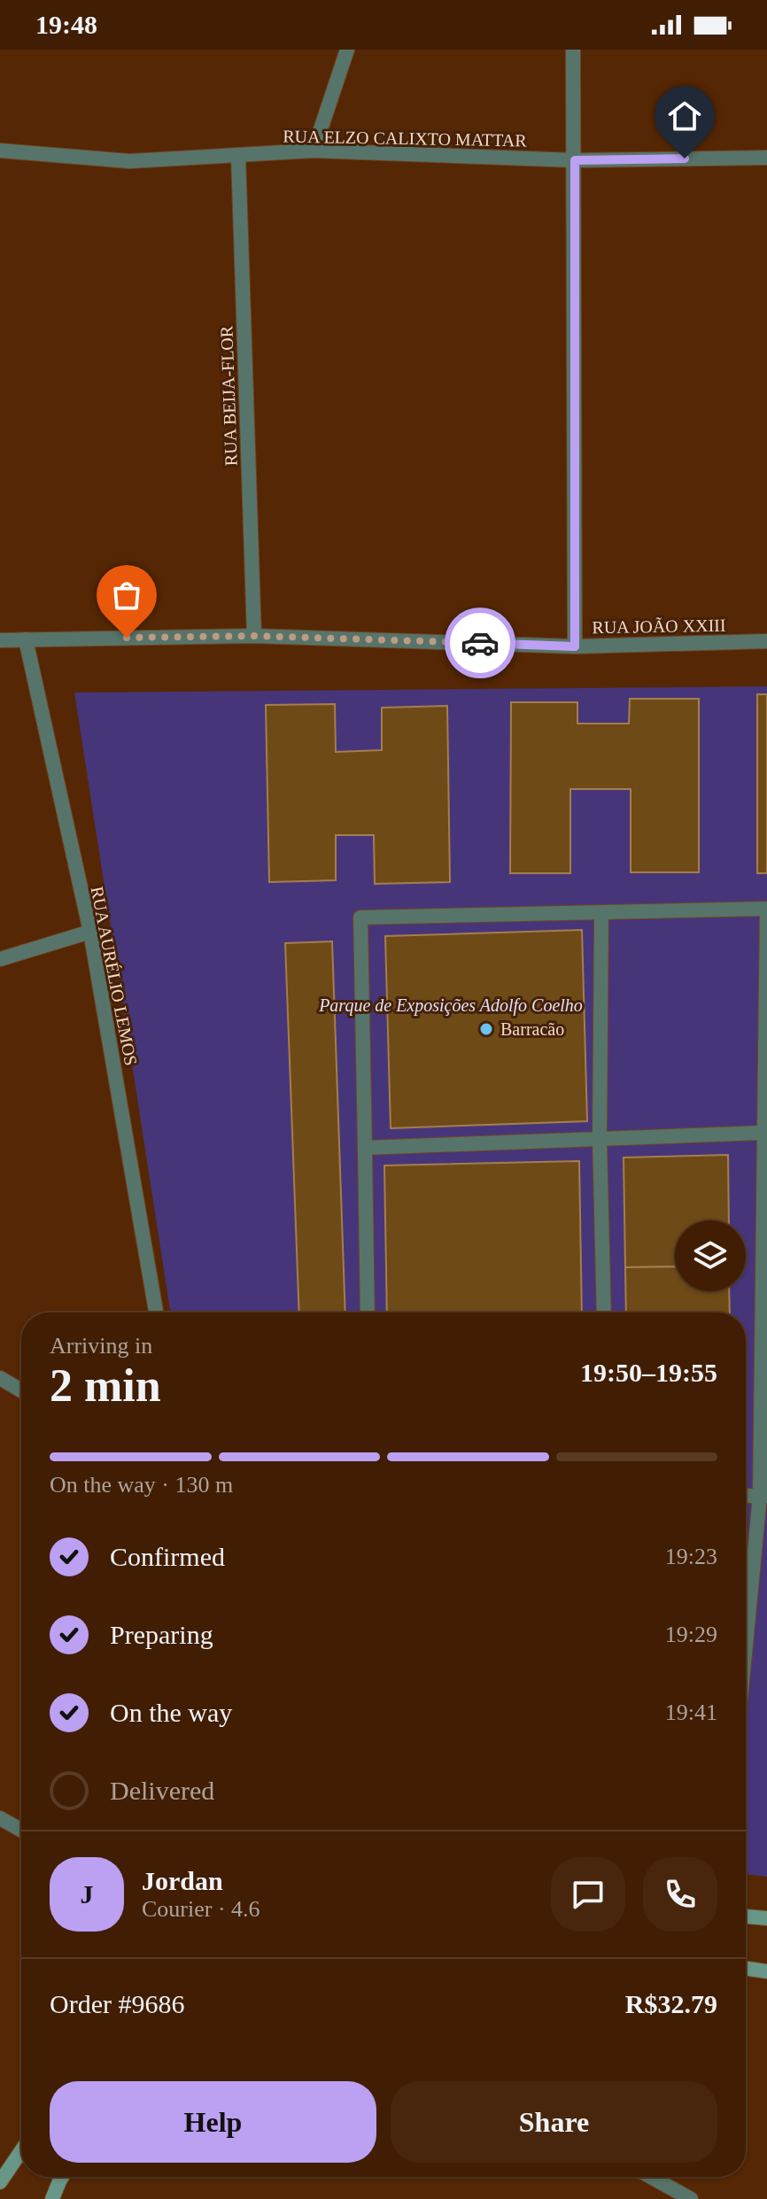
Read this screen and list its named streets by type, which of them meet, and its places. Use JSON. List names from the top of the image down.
{
  "streets": {
    "street": [
      "RUA ELZO CALIXTO MATTAR",
      "RUA BEIJA-FLOR",
      "RUA JOÃO XXIII",
      "RUA AURÉLIO LEMOS"
    ]
  },
  "crossings": [
    ["RUA ELZO CALIXTO MATTAR", "RUA BEIJA-FLOR"],
    ["RUA BEIJA-FLOR", "RUA JOÃO XXIII"],
    ["RUA JOÃO XXIII", "RUA AURÉLIO LEMOS"]
  ],
  "parks": ["Parque de Exposições Adolfo Coelho"],
  "places": ["Barracão"],
  "page": {
    "status": "19:48",
    "heading": ["2 min", "Arriving in", "19:50–19:55"],
    "panel": [
      "Jordan",
      "Courier · 4.6",
      "Order #9686",
      "R$32.79"
    ],
    "bar": "On the way · 130 m",
    "list": [
      ["Confirmed", "19:23"],
      ["Preparing", "19:29"],
      ["On the way", "19:41"],
      "Delivered"
    ],
    "round": "J",
    "buttons": ["Help", "Share"]
  }
}
